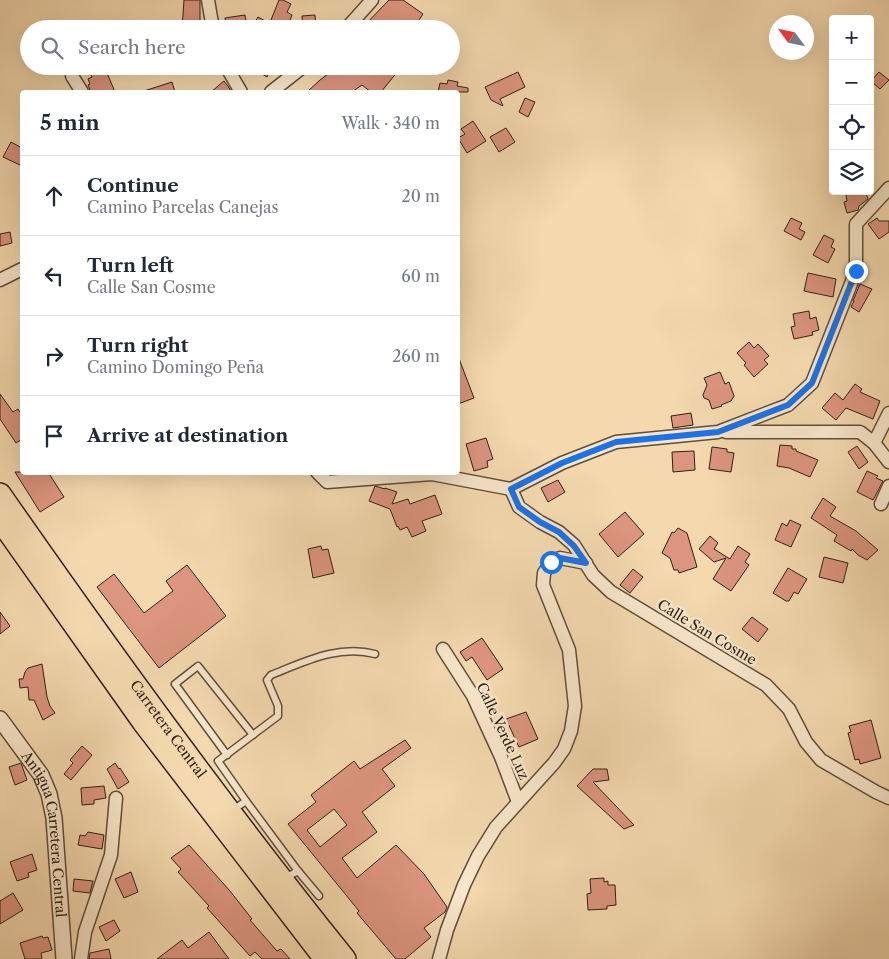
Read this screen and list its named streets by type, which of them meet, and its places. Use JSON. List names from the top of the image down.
{
  "streets": {
    "highway": ["Carretera Central"],
    "street": ["Calle San Cosme", "Calle Verde Luz", "Antigua Carretera Central"]
  },
  "north": "top left",
  "page": {
    "map_buttons": ["+", "−"],
    "search": "Search here",
    "heading": ["5 min", "Walk · 340 m"],
    "list": [
      ["Continue", "Camino Parcelas Canejas", "20 m"],
      ["Turn left", "Calle San Cosme", "60 m"],
      ["Turn right", "Camino Domingo Peña", "260 m"],
      "Arrive at destination"
    ]
  }
}
